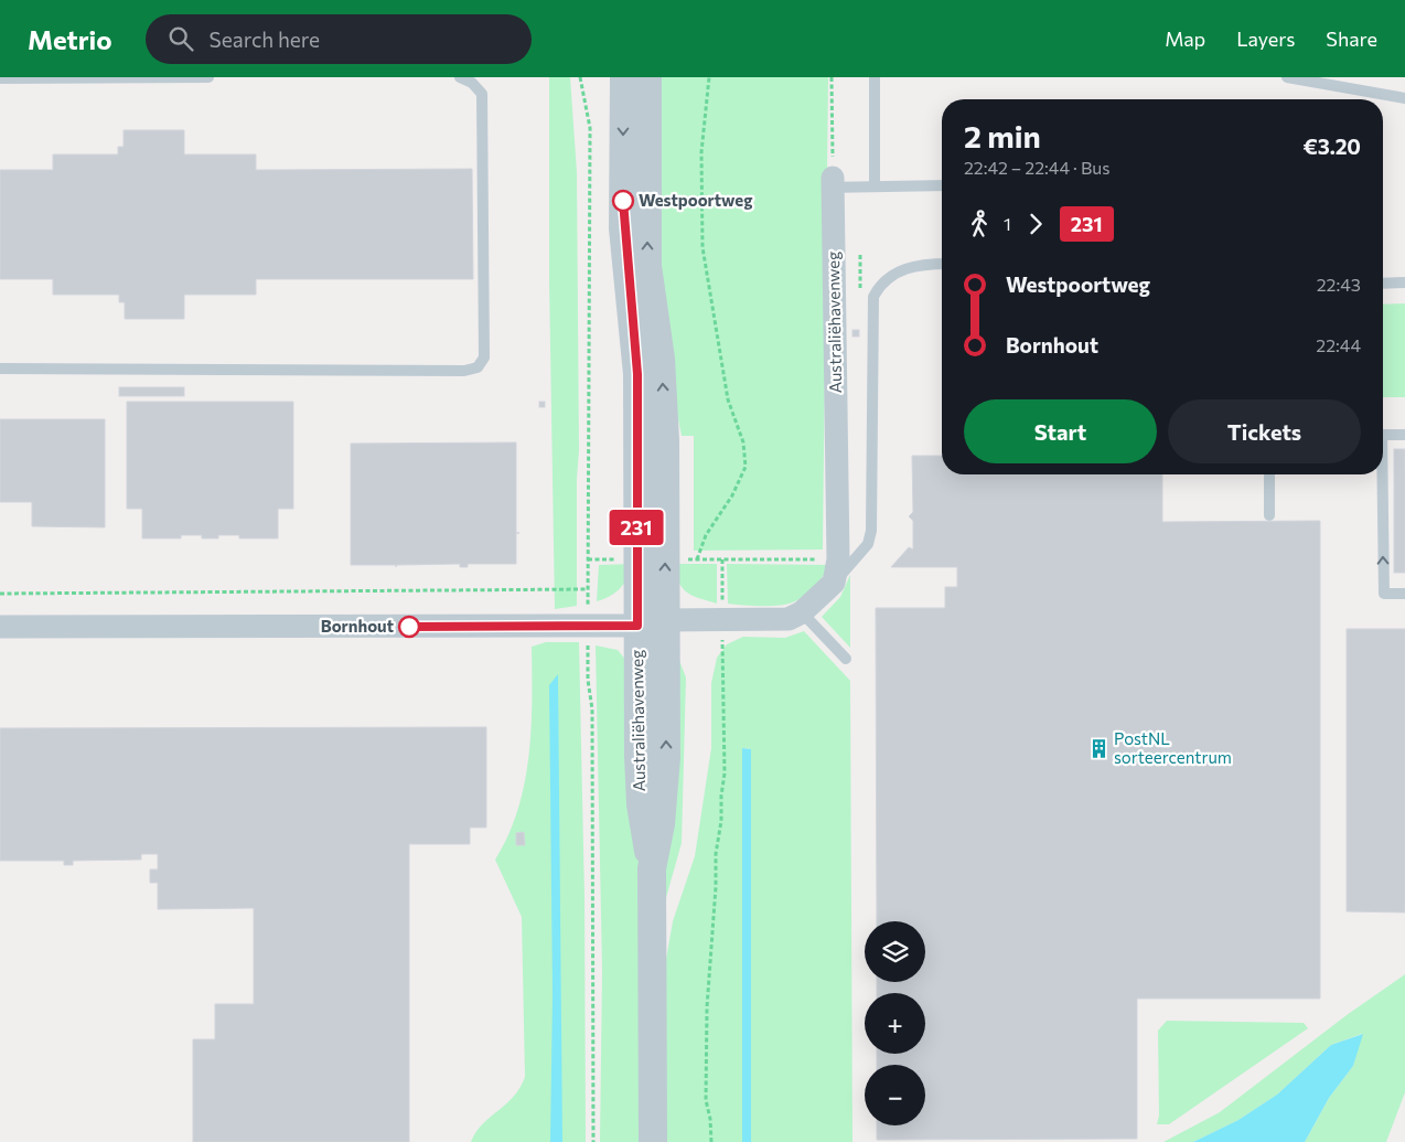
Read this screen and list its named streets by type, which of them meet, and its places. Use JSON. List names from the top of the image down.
{
  "streets": {
    "street": ["Australiëhavenweg"]
  },
  "places": {
    "other": ["Westpoortweg", "Bornhout"],
    "building": ["PostNL sorteercentrum"]
  },
  "lines": ["bus line 231"],
  "page": {
    "header": "Metrio",
    "search": "Search here",
    "nav": ["Map", "Layers", "Share"],
    "on_map": "231",
    "heading": ["2 min", "22:42 – 22:44 · Bus", "€3.20"],
    "legs": ["1", "231"],
    "list": [
      {
        "name": "Westpoortweg",
        "value": "22:43"
      },
      {
        "name": "Bornhout",
        "value": "22:44"
      }
    ],
    "buttons": ["Start", "Tickets"],
    "map_buttons": ["+", "−"]
  }
}
